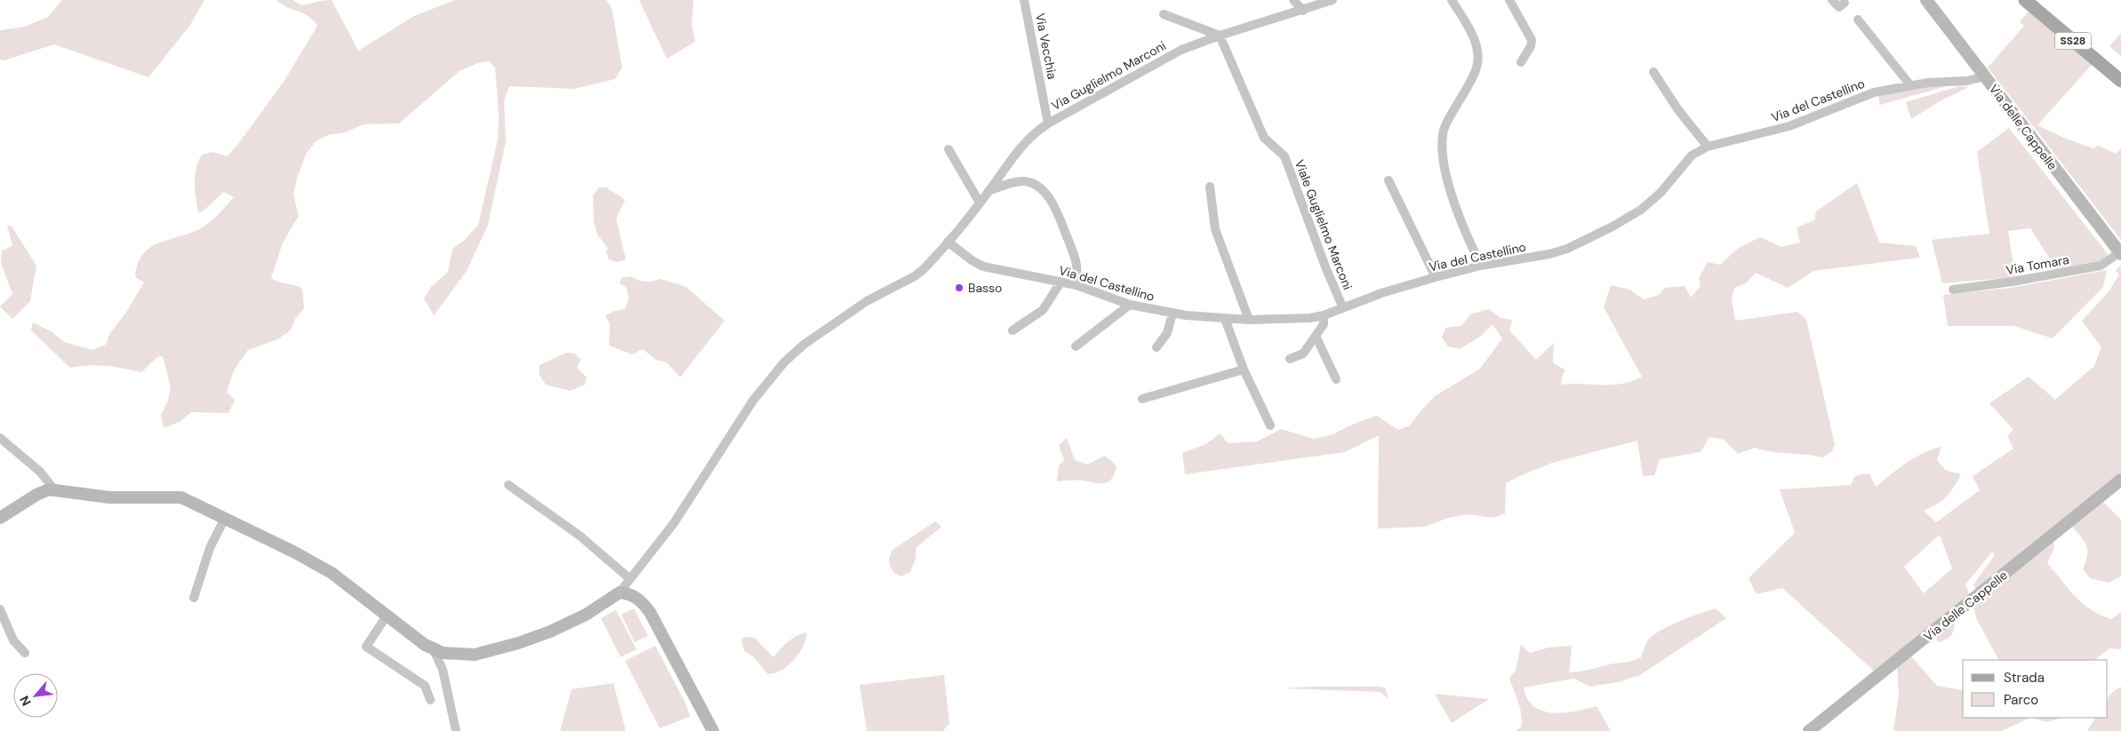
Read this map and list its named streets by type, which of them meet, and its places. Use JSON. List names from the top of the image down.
{
  "streets": {
    "main road": ["SS28"],
    "street": [
      "Via Vecchia",
      "Via Guglielmo Marconi",
      "Via del Castellino",
      "Via delle Cappelle",
      "Viale Guglielmo Marconi",
      "Via Tomara"
    ]
  },
  "crossings": [
    ["Via Vecchia", "Via Guglielmo Marconi"],
    ["Via Guglielmo Marconi", "Via del Castellino"],
    ["Via Guglielmo Marconi", "Viale Guglielmo Marconi"],
    ["Via del Castellino", "Via delle Cappelle"],
    ["Via del Castellino", "Viale Guglielmo Marconi"],
    ["Via delle Cappelle", "Via Tomara"]
  ],
  "places": ["Basso"],
  "legend": ["Strada", "Parco"],
  "north": "bottom left"
}
